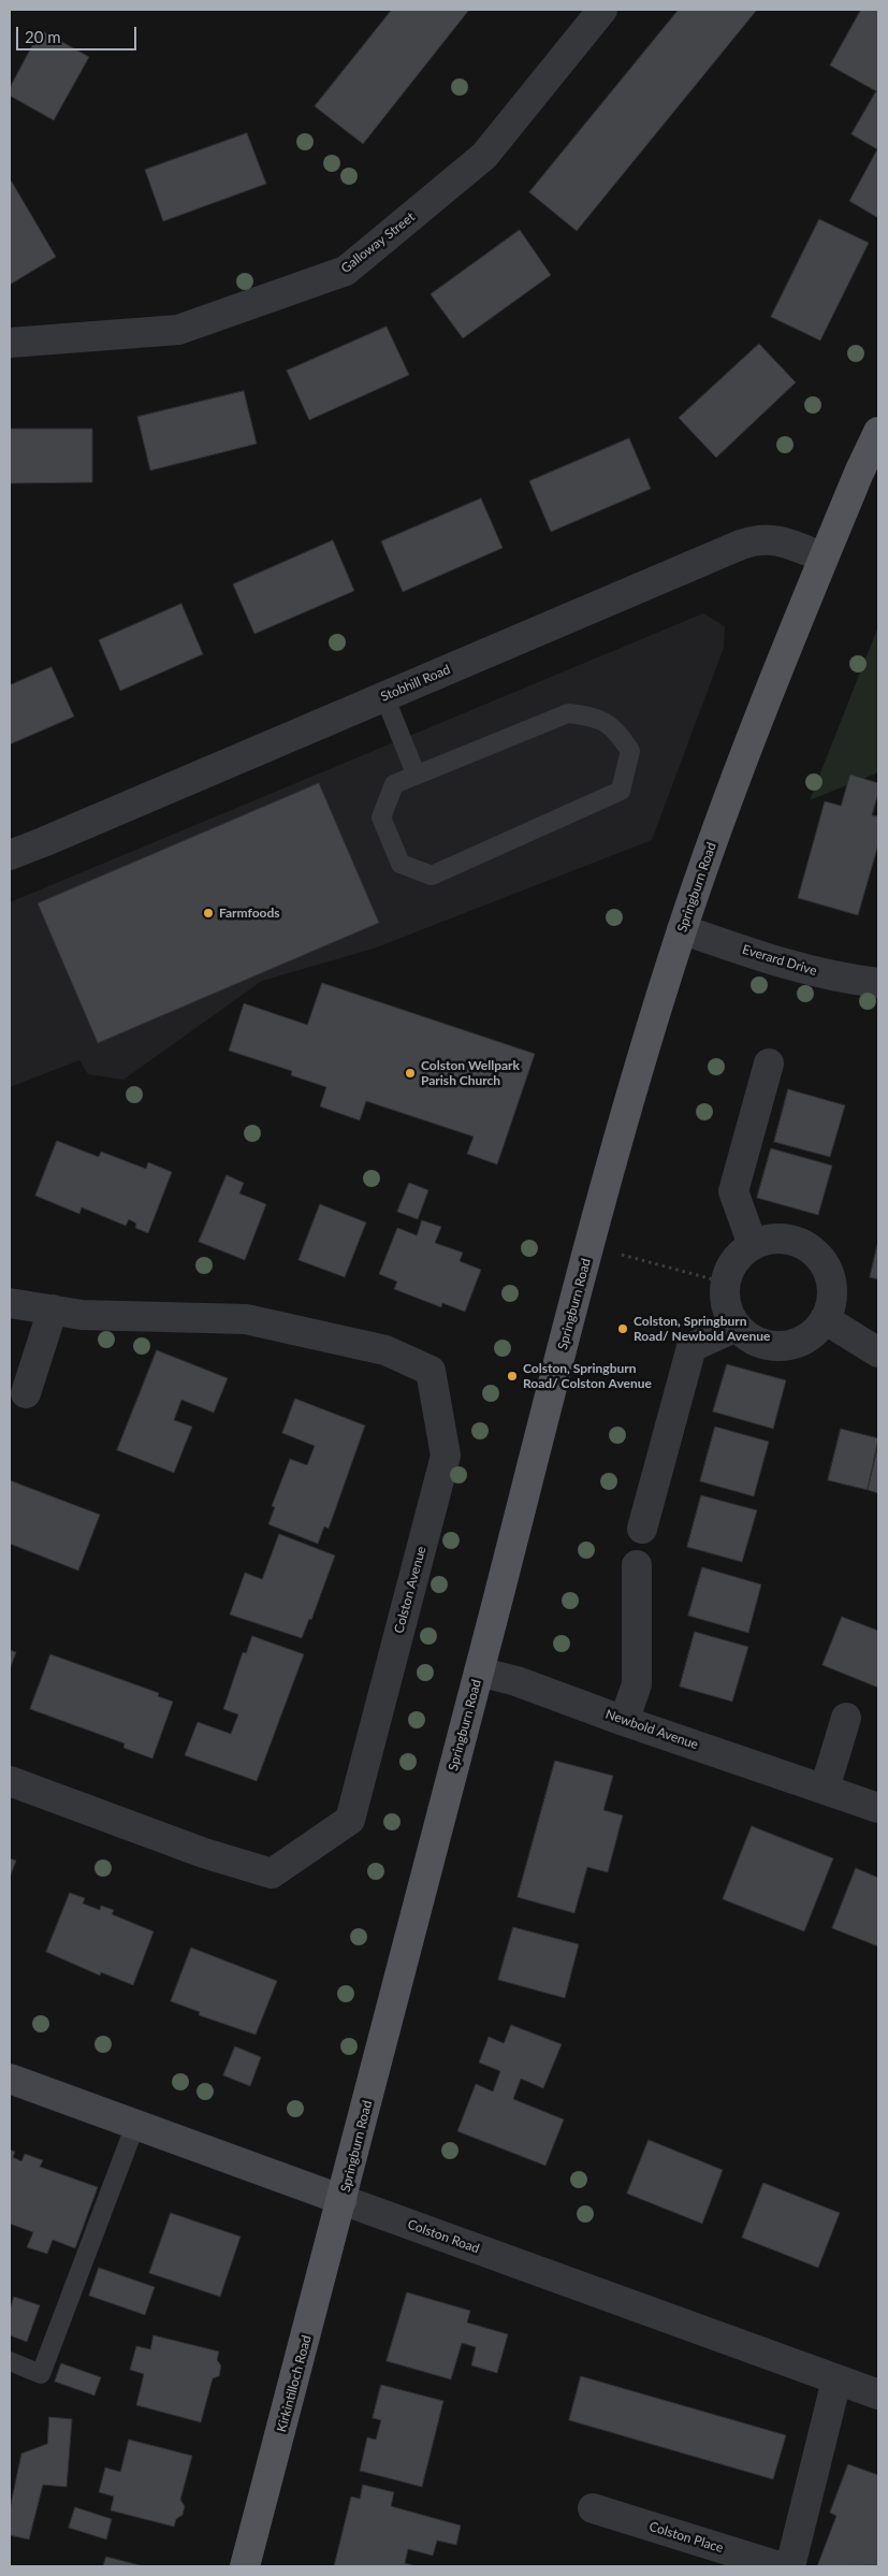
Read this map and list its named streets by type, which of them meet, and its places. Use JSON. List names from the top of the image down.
{
  "streets": {
    "main road": ["Springburn Road", "Colston Road", "Kirkintilloch Road"],
    "street": [
      "Galloway Street",
      "Stobhill Road",
      "Everard Drive",
      "Colston Avenue",
      "Newbold Avenue",
      "Colston Place"
    ]
  },
  "crossings": [
    ["Stobhill Road", "Springburn Road"],
    ["Springburn Road", "Everard Drive"],
    ["Springburn Road", "Newbold Avenue"],
    ["Springburn Road", "Colston Road"],
    ["Springburn Road", "Kirkintilloch Road"],
    ["Colston Road", "Kirkintilloch Road"]
  ],
  "places": [
    "Farmfoods",
    "Colston Wellpark Parish Church",
    "Colston, Springburn Road/ Newbold Avenue",
    "Colston, Springburn Road/ Colston Avenue"
  ],
  "scale_bar": "20 m"
}
